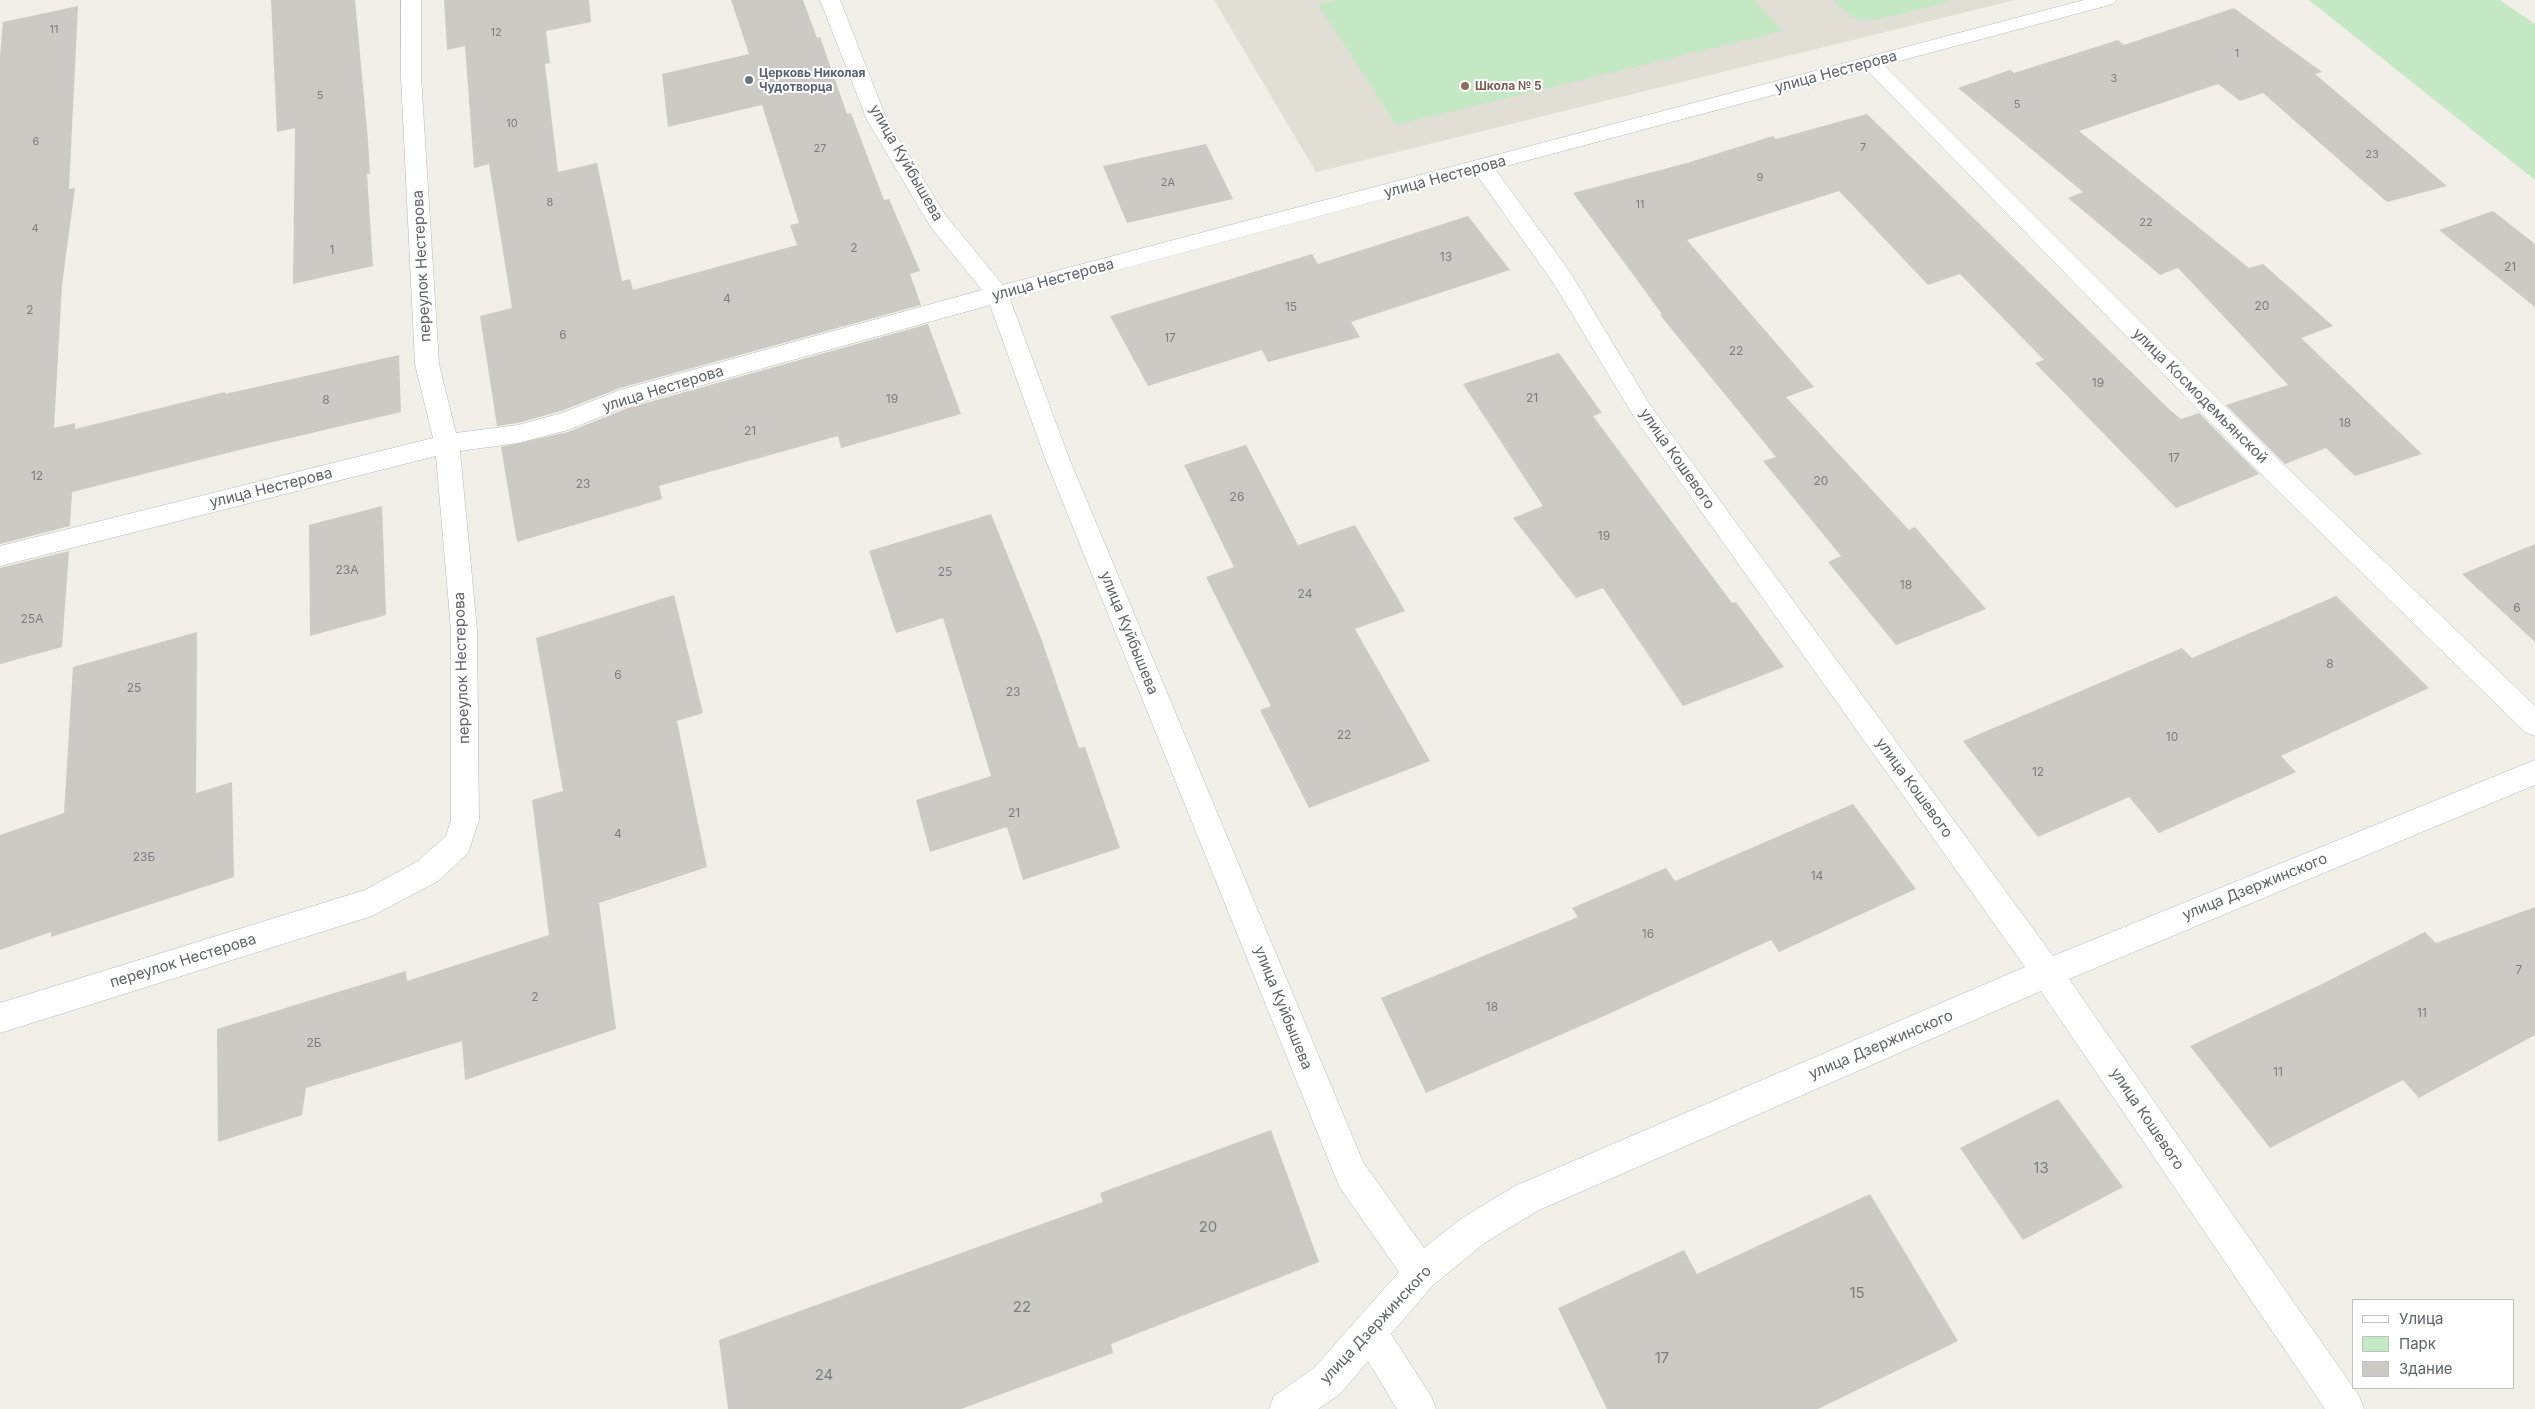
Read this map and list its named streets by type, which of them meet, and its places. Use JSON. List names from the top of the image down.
{
  "streets": {
    "street": [
      "улица Нестерова",
      "улица Куйбышева",
      "переулок Нестерова",
      "улица Космодемьянской",
      "улица Кошевого",
      "улица Дзержинского"
    ]
  },
  "crossings": [
    ["улица Нестерова", "улица Куйбышева"],
    ["улица Нестерова", "переулок Нестерова"],
    ["улица Нестерова", "улица Космодемьянской"],
    ["улица Нестерова", "улица Кошевого"],
    ["улица Куйбышева", "улица Дзержинского"],
    ["улица Кошевого", "улица Дзержинского"]
  ],
  "places": ["Церковь Николая Чудотворца", "Школа № 5"],
  "house_numbers": [
    "11",
    "12",
    "1",
    "3",
    "5",
    "5",
    "10",
    "6",
    "7",
    "27",
    "23",
    "9",
    "2А",
    "8",
    "11",
    "22",
    "4",
    "2",
    "1",
    "13",
    "21",
    "4",
    "20",
    "15",
    "2",
    "6",
    "17",
    "22",
    "19",
    "21",
    "19",
    "8",
    "18",
    "21",
    "17",
    "12",
    "20",
    "23",
    "26",
    "19",
    "23А",
    "25",
    "18",
    "24",
    "6",
    "25А",
    "8",
    "6",
    "25",
    "23",
    "22",
    "10",
    "12",
    "21",
    "4",
    "23Б",
    "14",
    "16",
    "7",
    "2",
    "18",
    "11",
    "2Б",
    "11",
    "13",
    "20",
    "15",
    "22",
    "17",
    "24"
  ],
  "legend": ["Улица", "Парк", "Здание"]
}
